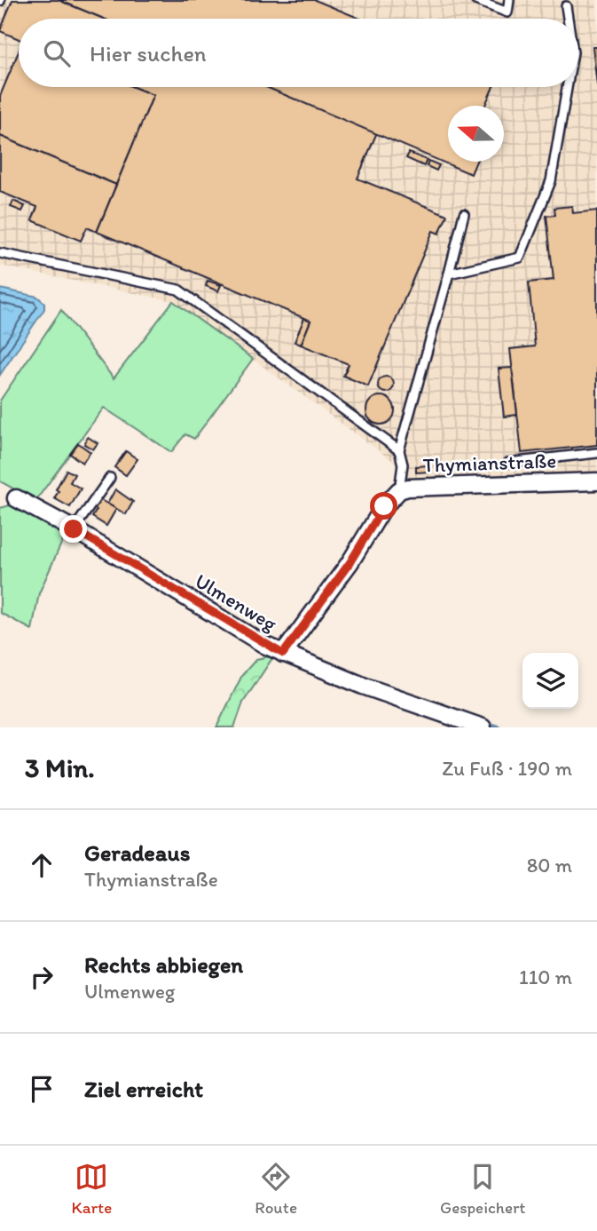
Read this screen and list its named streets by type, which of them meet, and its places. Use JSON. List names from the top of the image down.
{
  "streets": {
    "street": ["Thymianstraße", "Ulmenweg"]
  },
  "crossings": [
    ["Thymianstraße", "Ulmenweg"]
  ],
  "north": "left",
  "page": {
    "search": "Hier suchen",
    "heading": ["3 Min.", "Zu Fuß · 190 m"],
    "list": [
      ["Geradeaus", "Thymianstraße", "80 m"],
      ["Rechts abbiegen", "Ulmenweg", "110 m"],
      "Ziel erreicht"
    ],
    "nav": ["Karte", "Route", "Gespeichert"]
  }
}
